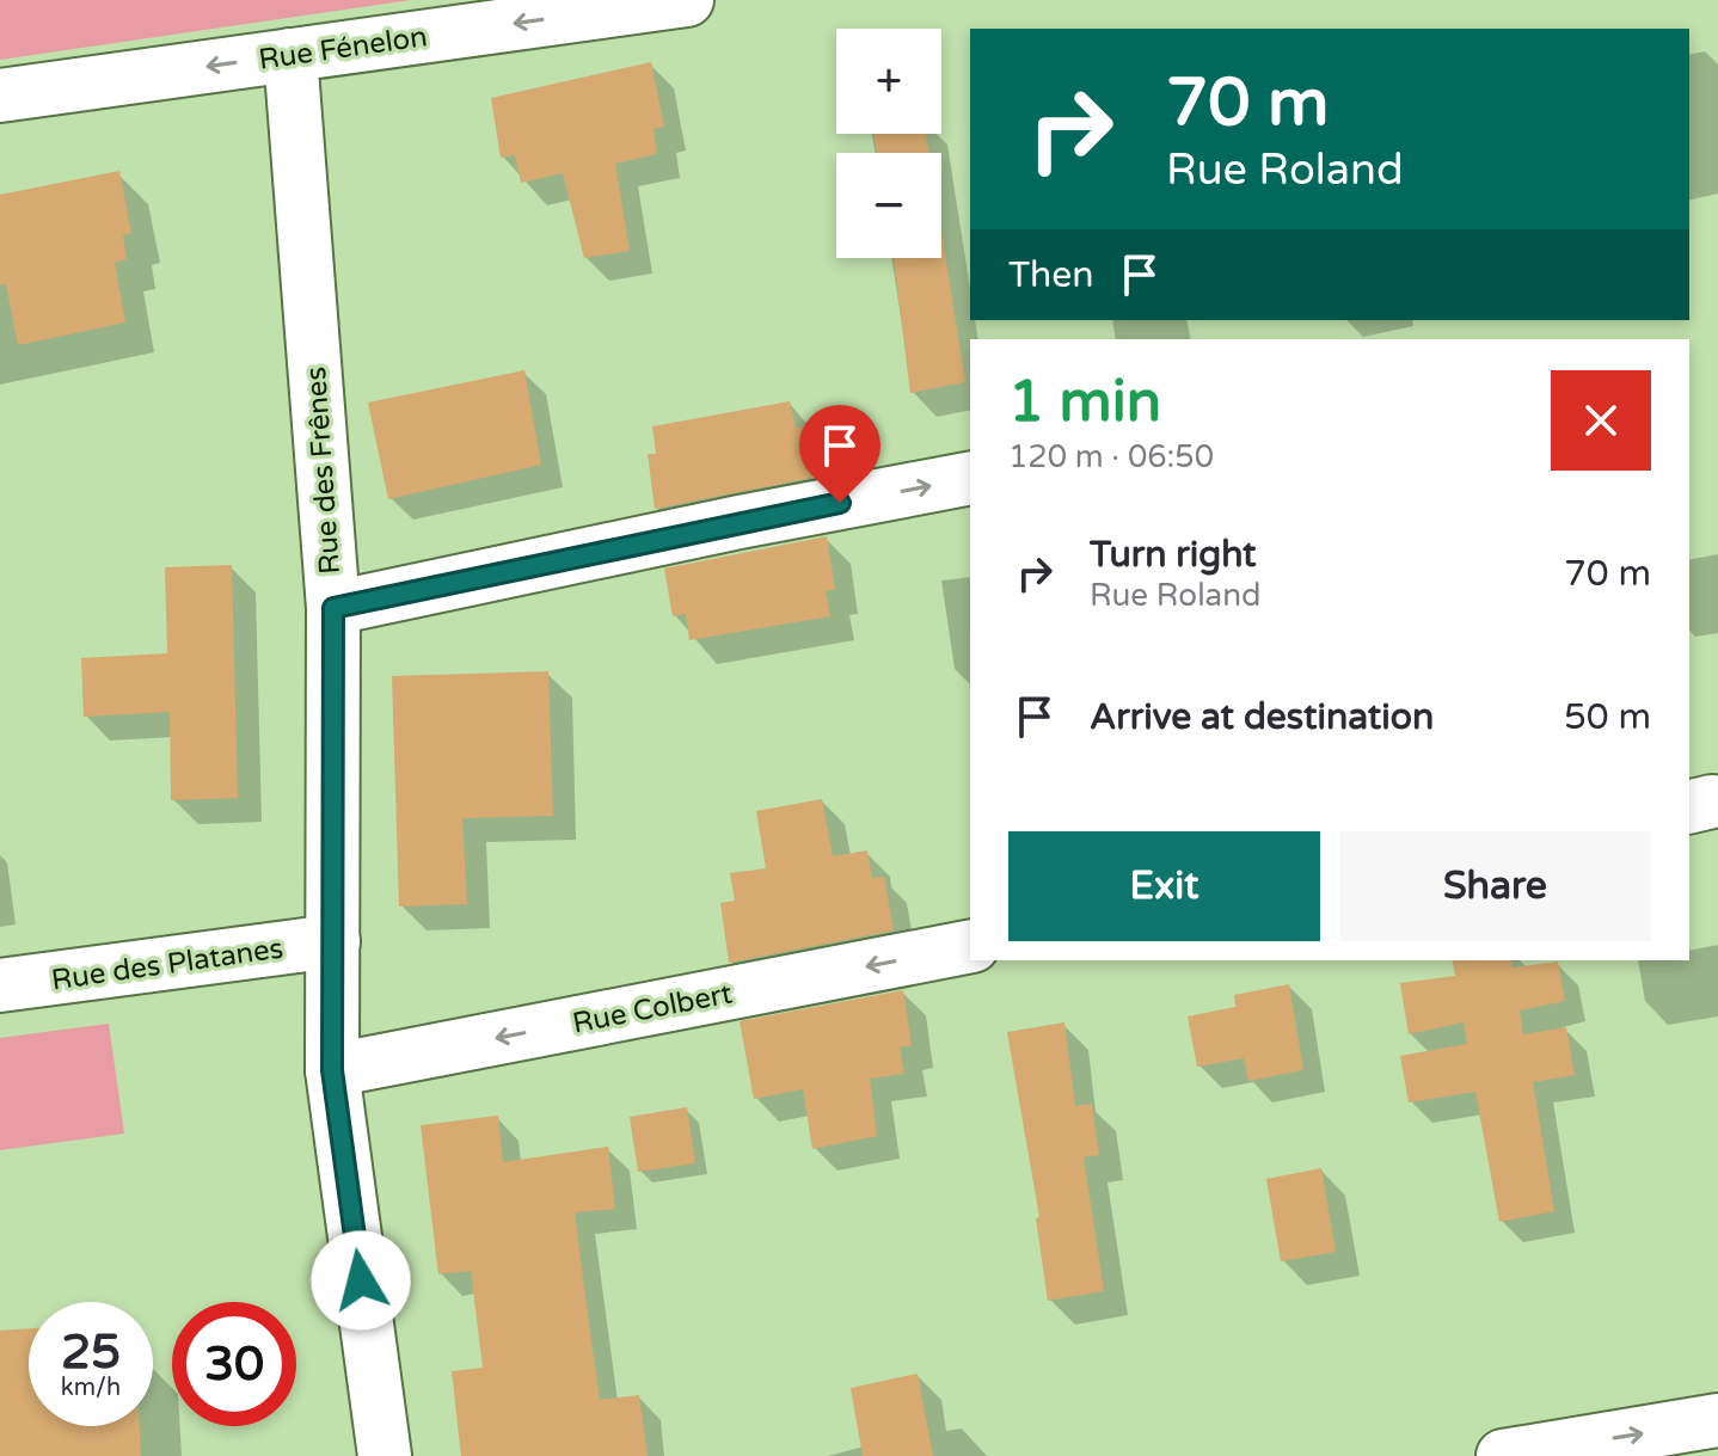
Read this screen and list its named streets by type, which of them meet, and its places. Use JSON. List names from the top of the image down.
{
  "streets": {
    "street": [
      "Rue Fénelon",
      "Rue des Frênes",
      "Rue des Platanes",
      "Rue Colbert"
    ]
  },
  "crossings": [
    ["Rue Fénelon", "Rue des Frênes"],
    ["Rue des Frênes", "Rue des Platanes"],
    ["Rue des Frênes", "Rue Colbert"]
  ],
  "one_way": ["Rue Fénelon"],
  "page": {
    "map_buttons": ["+", "−"],
    "turn": ["70 m", "Rue Roland"],
    "then": "Then",
    "heading": ["1 min", "120 m · 06:50"],
    "list": [
      {
        "name": "Turn right",
        "note": "Rue Roland",
        "value": "70 m"
      },
      {
        "name": "Arrive at destination",
        "value": "50 m"
      }
    ],
    "buttons": ["Exit", "Share"],
    "speed": "25 km/h",
    "limit": "30"
  }
}
